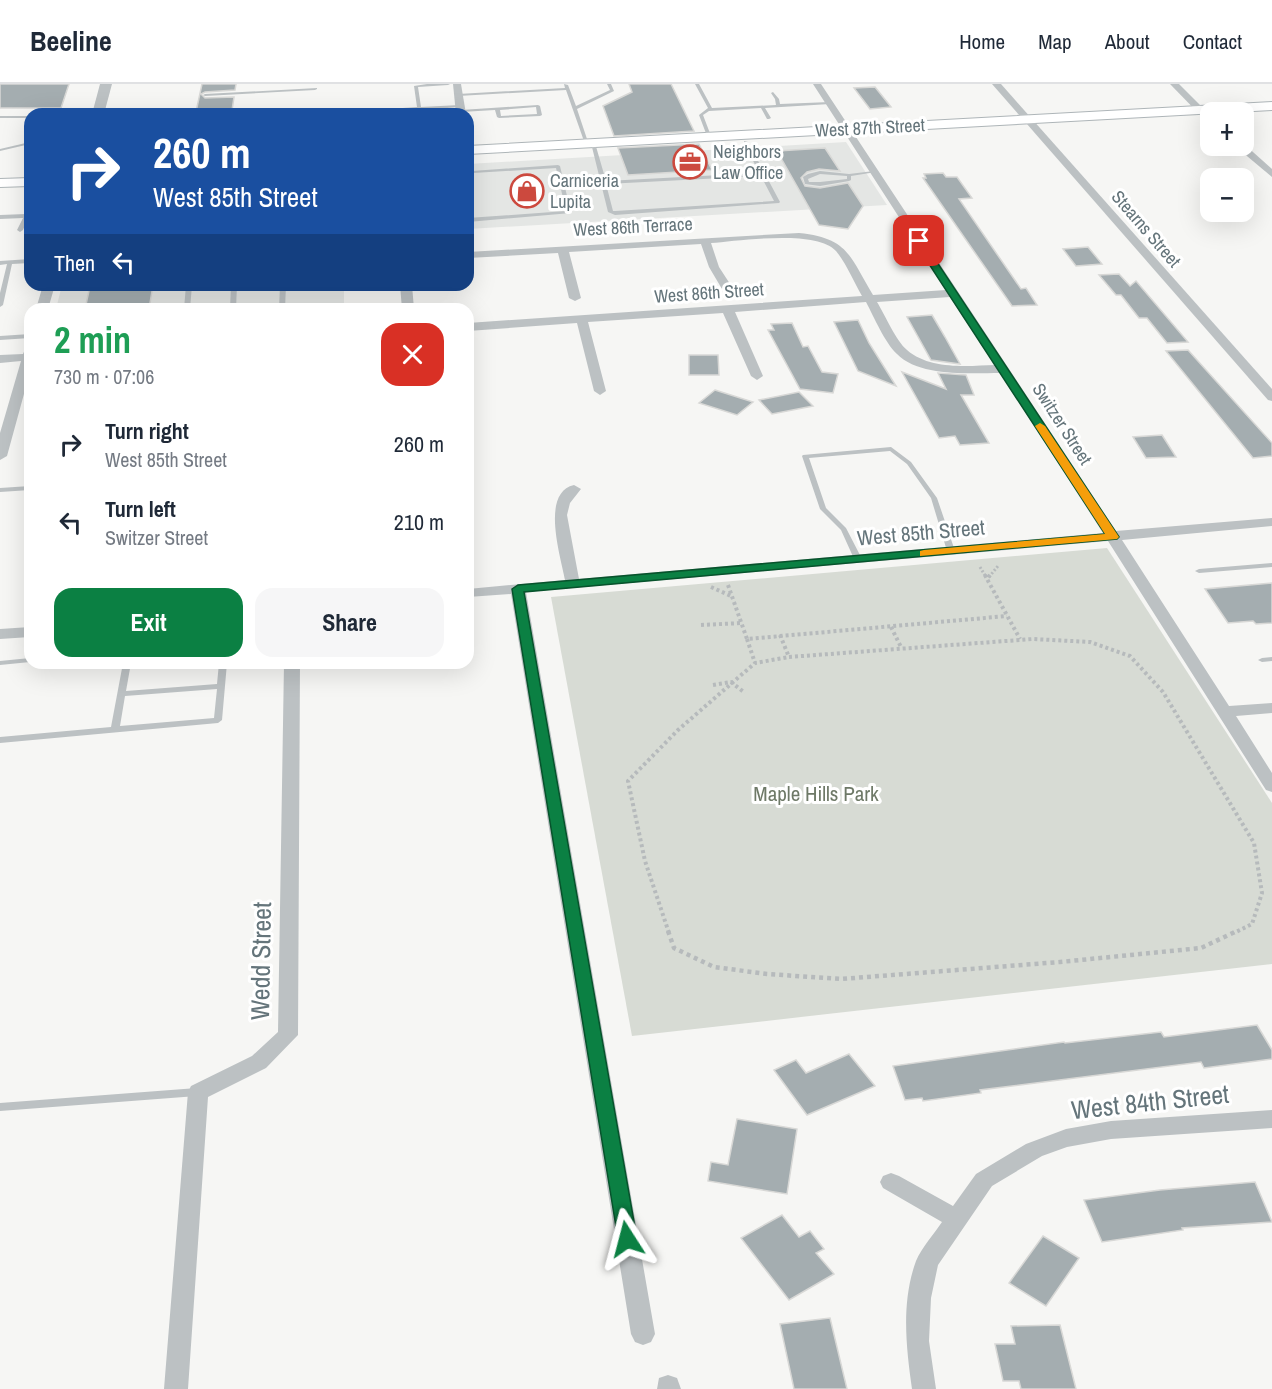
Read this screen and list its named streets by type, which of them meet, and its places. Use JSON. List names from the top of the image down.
{
  "streets": {
    "main road": ["West 87th Street"],
    "street": [
      "West 86th Terrace",
      "Stearns Street",
      "West 86th Street",
      "Switzer Street",
      "West 85th Street",
      "Wedd Street",
      "West 84th Street"
    ]
  },
  "crossings": [
    ["West 87th Street", "Stearns Street"],
    ["West 87th Street", "Switzer Street"],
    ["West 86th Terrace", "West 86th Street"],
    ["West 86th Terrace", "Switzer Street"],
    ["West 86th Street", "Switzer Street"],
    ["Switzer Street", "West 85th Street"]
  ],
  "parks": ["Maple Hills Park"],
  "places": {
    "office": ["Neighbors Law Office"],
    "shop": ["Carniceria Lupita"]
  },
  "page": {
    "header": "Beeline",
    "nav": [
      "Home",
      "Map",
      "About",
      "Contact"
    ],
    "map_buttons": ["+", "−"],
    "turn": ["260 m", "West 85th Street"],
    "then": "Then",
    "heading": ["2 min", "730 m · 07:06"],
    "list": [
      {
        "name": "Turn right",
        "note": "West 85th Street",
        "value": "260 m"
      },
      {
        "name": "Turn left",
        "note": "Switzer Street",
        "value": "210 m"
      }
    ],
    "buttons": ["Exit", "Share"]
  }
}
